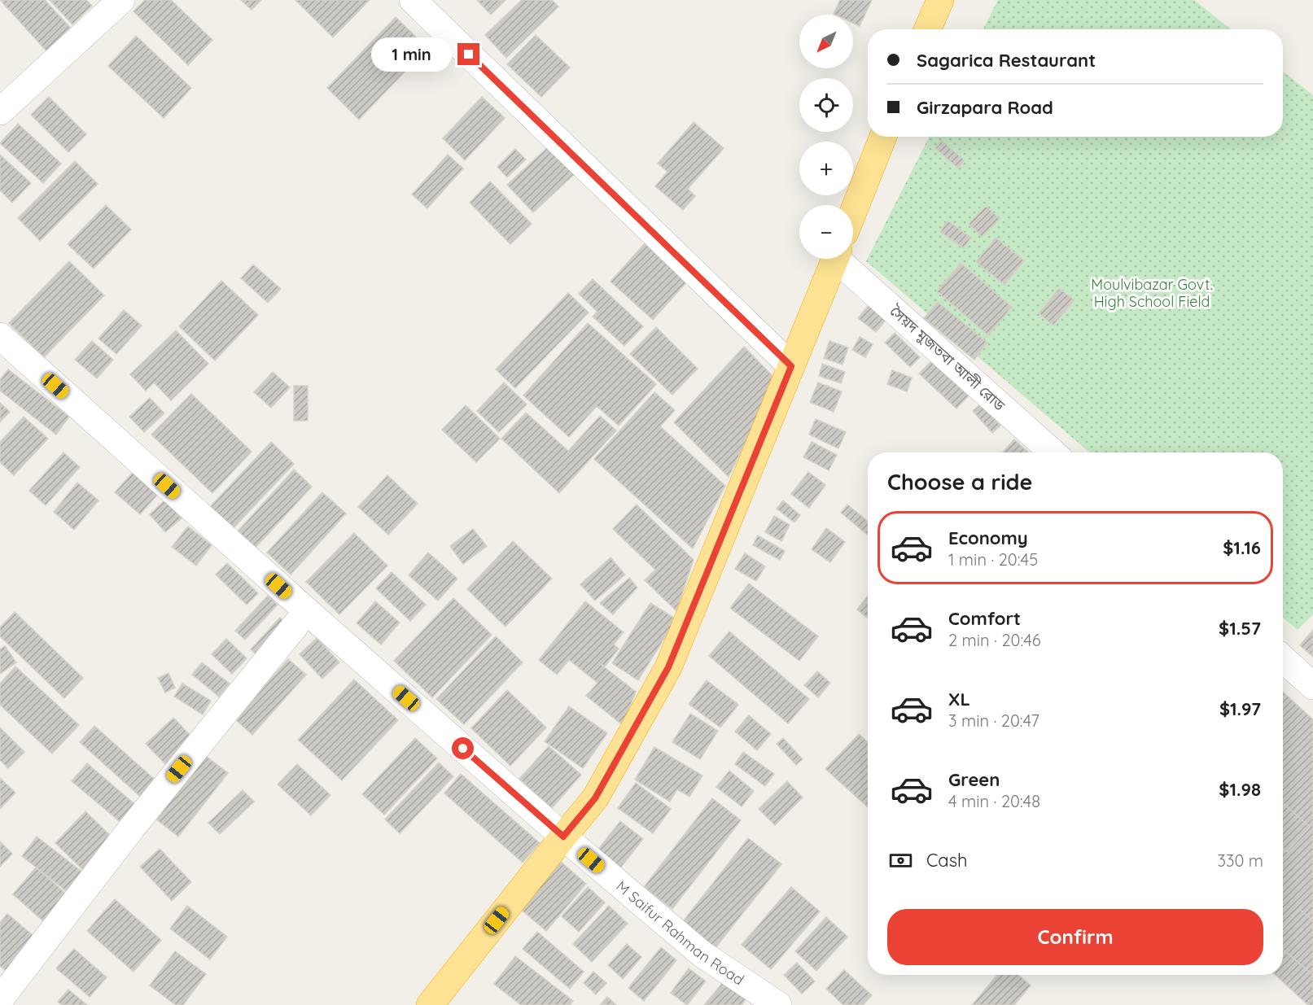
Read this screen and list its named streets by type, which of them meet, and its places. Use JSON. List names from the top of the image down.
{
  "streets": {
    "street": ["সৈয়দ মুজতবা আলী রোড", "M Saifur Rahman Road"]
  },
  "parks": ["Moulvibazar Govt. High School Field"],
  "north": "bottom left",
  "page": {
    "map_buttons": ["+", "−"],
    "banner": ["Sagarica Restaurant", "Girzapara Road"],
    "bubble": "1 min",
    "heading": "Choose a ride",
    "list": [
      {
        "name": "Economy",
        "note": "1 min · 20:45",
        "value": "$1.16"
      },
      {
        "name": "Comfort",
        "note": "2 min · 20:46",
        "value": "$1.57"
      },
      {
        "name": "XL",
        "note": "3 min · 20:47",
        "value": "$1.97"
      },
      {
        "name": "Green",
        "note": "4 min · 20:48",
        "value": "$1.98"
      }
    ],
    "pay": ["Cash", "330 m"],
    "buttons": "Confirm"
  }
}
